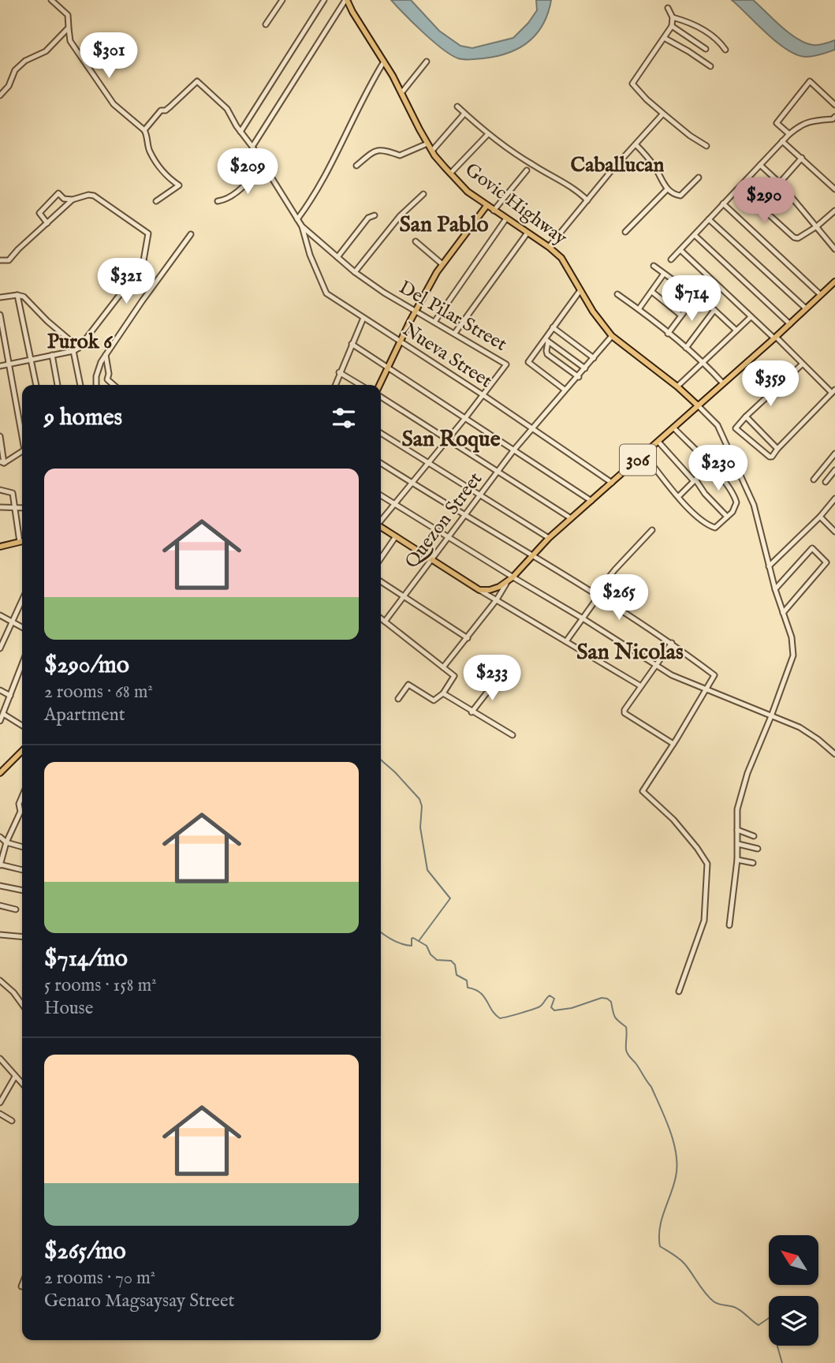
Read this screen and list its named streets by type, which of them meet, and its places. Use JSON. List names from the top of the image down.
{
  "streets": {
    "main road": ["Govic Highway", "306"],
    "street": ["Del Pilar Street", "Nueva Street", "Quezon Street"]
  },
  "crossings": [
    ["Govic Highway", "306"],
    ["Govic Highway", "Quezon Street"],
    ["Del Pilar Street", "Nueva Street"],
    ["Nueva Street", "306"],
    ["Nueva Street", "Quezon Street"]
  ],
  "districts": [
    "Caballucan",
    "San Pablo",
    "Purok 6",
    "San Roque",
    "San Nicolas"
  ],
  "north": "top left",
  "page": {
    "price": [
      "$301",
      "$209",
      "$290",
      "$321",
      "$714",
      "$359",
      "$230",
      "$265",
      "$233"
    ],
    "heading": "9 homes",
    "list": [
      {
        "name": "$290/mo",
        "note": "2 rooms · 68 m² · Apartment"
      },
      {
        "name": "$714/mo",
        "note": "5 rooms · 158 m² · House"
      },
      {
        "name": "$265/mo",
        "note": "2 rooms · 70 m² · Genaro Magsaysay Street"
      }
    ]
  }
}
